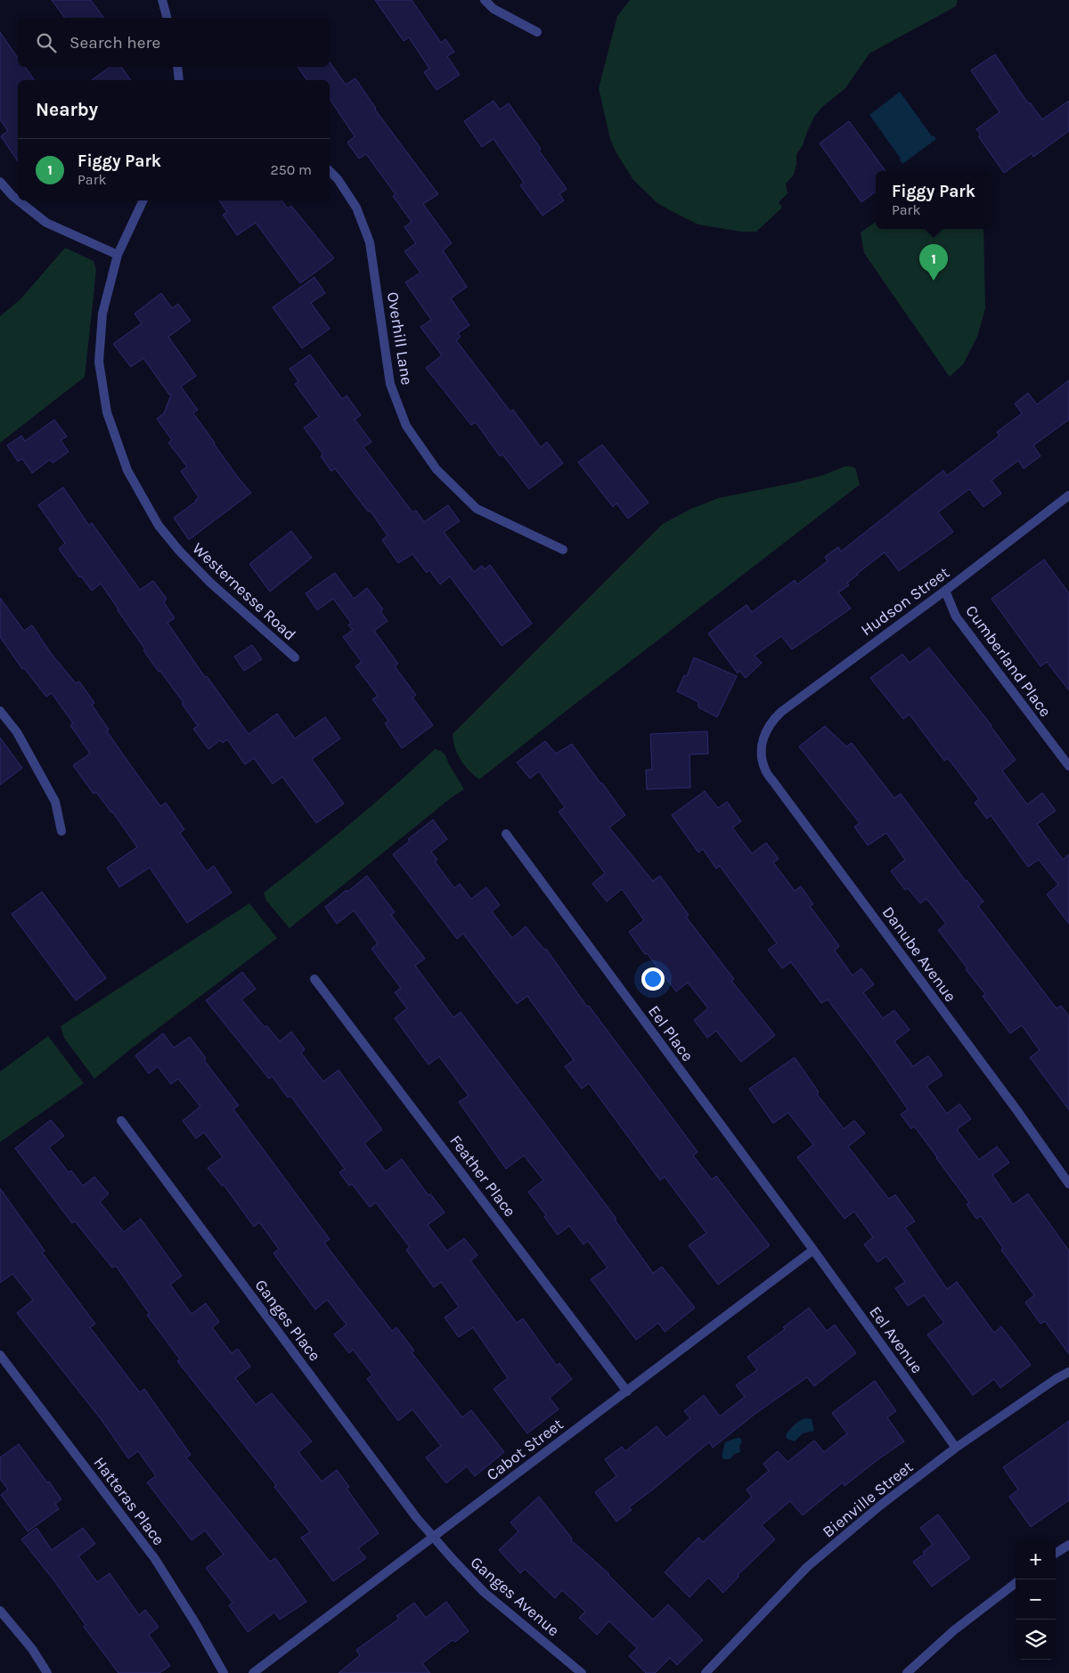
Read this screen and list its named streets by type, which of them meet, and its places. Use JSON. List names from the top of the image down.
{
  "streets": {
    "street": [
      "Overhill Lane",
      "Westernesse Road",
      "Hudson Street",
      "Cumberland Place",
      "Danube Avenue",
      "Eel Place",
      "Feather Place",
      "Ganges Place",
      "Eel Avenue",
      "Cabot Street",
      "Bienville Street",
      "Hatteras Place",
      "Ganges Avenue"
    ]
  },
  "crossings": [
    ["Hudson Street", "Cumberland Place"],
    ["Hudson Street", "Danube Avenue"],
    ["Eel Place", "Eel Avenue"],
    ["Eel Place", "Cabot Street"],
    ["Feather Place", "Cabot Street"],
    ["Ganges Place", "Cabot Street"],
    ["Ganges Place", "Ganges Avenue"],
    ["Eel Avenue", "Cabot Street"],
    ["Eel Avenue", "Bienville Street"],
    ["Cabot Street", "Ganges Avenue"]
  ],
  "page": {
    "search": "Search here",
    "heading": "Nearby",
    "list": [
      {
        "mark": "1",
        "name": "Figgy Park",
        "note": "Park",
        "value": "250 m"
      }
    ],
    "popup": ["Figgy Park", "Park"],
    "pins": "1",
    "map_buttons": ["+", "−"]
  }
}
